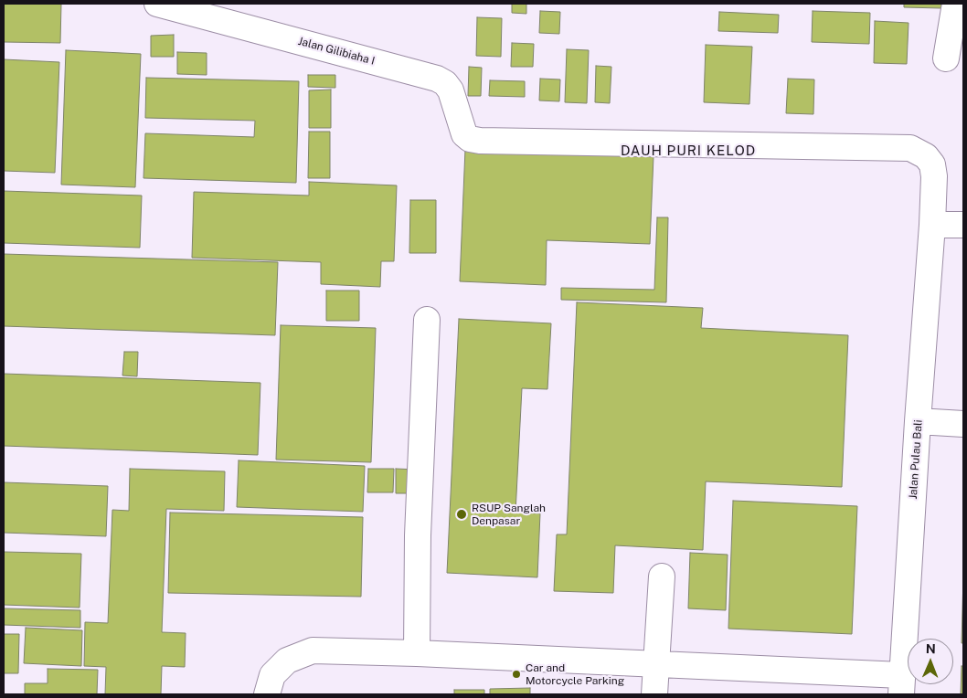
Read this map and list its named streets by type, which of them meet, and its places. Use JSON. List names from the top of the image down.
{
  "streets": {
    "street": ["Jalan Gilibiaha I", "Jalan Pulau Bali"]
  },
  "crossings": [
    ["Jalan Gilibiaha I", "Jalan Pulau Bali"]
  ],
  "districts": ["DAUH PURI KELOD"],
  "places": ["RSUP Sanglah Denpasar", "Car and Motorcycle Parking"],
  "north": "top"
}
